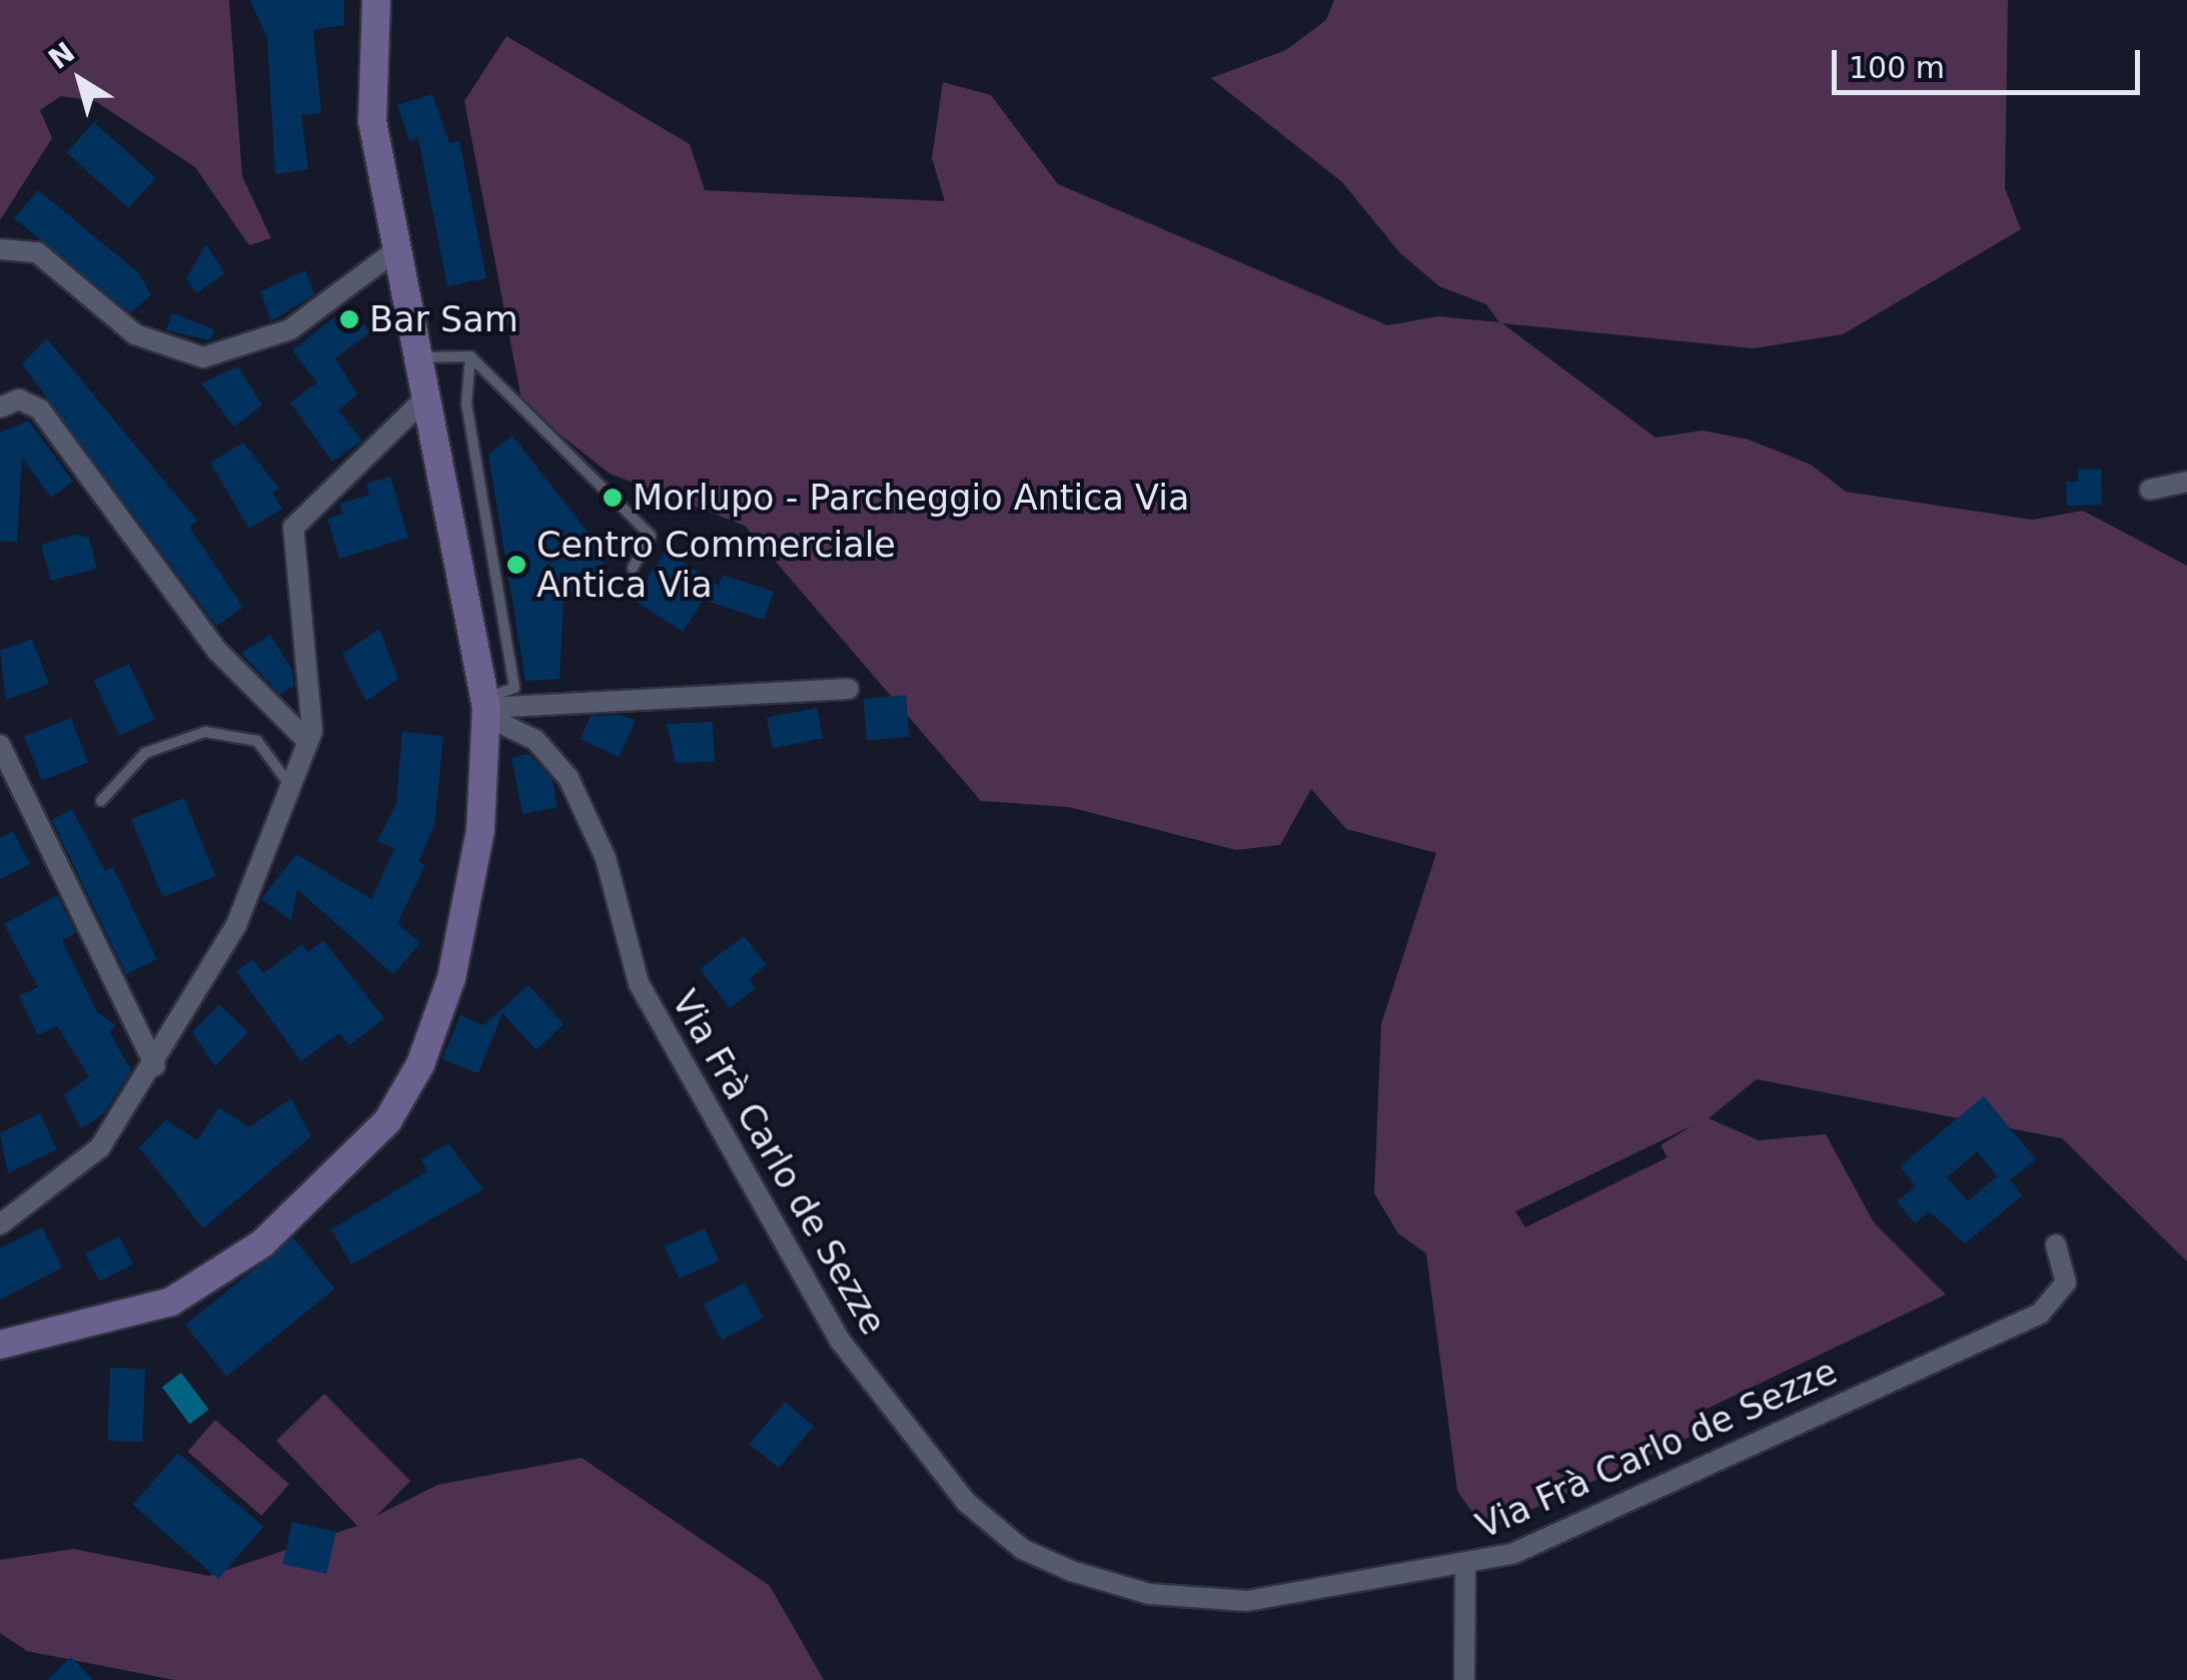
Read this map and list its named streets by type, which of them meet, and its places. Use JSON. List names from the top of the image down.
{
  "streets": {
    "street": ["Via Frà Carlo de Sezze"]
  },
  "places": ["Bar Sam", "Morlupo - Parcheggio Antica Via", "Centro Commerciale Antica Via"],
  "scale_bar": "100 m",
  "north": "top left"
}
